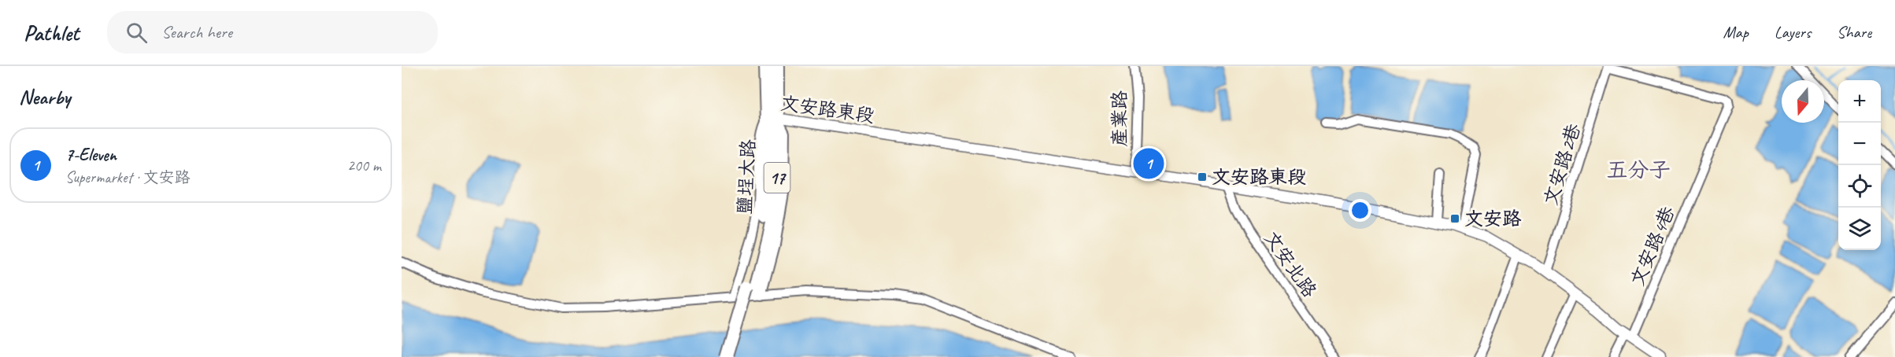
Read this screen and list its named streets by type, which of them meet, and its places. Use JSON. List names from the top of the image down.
{
  "streets": {
    "main road": ["鹽埕大路", "17"],
    "street": [
      "文安路東段",
      "產業路",
      "文安路2巷",
      "文安路4巷",
      "文安北路"
    ]
  },
  "crossings": [
    ["文安路東段", "產業路"],
    ["文安路東段", "鹽埕大路"],
    ["文安路2巷", "文安路4巷"],
    ["鹽埕大路", "17"]
  ],
  "districts": ["五分子"],
  "places": {
    "transit": ["文安路東段", "文安路"]
  },
  "north": "bottom",
  "page": {
    "header": "Pathlet",
    "search": "Search here",
    "nav": ["Map", "Layers", "Share"],
    "heading": "Nearby",
    "map_buttons": ["+", "−"],
    "list": [
      {
        "mark": "1",
        "name": "7-Eleven",
        "note": "Supermarket · 文安路",
        "value": "200 m"
      }
    ],
    "pins": "1"
  }
}
